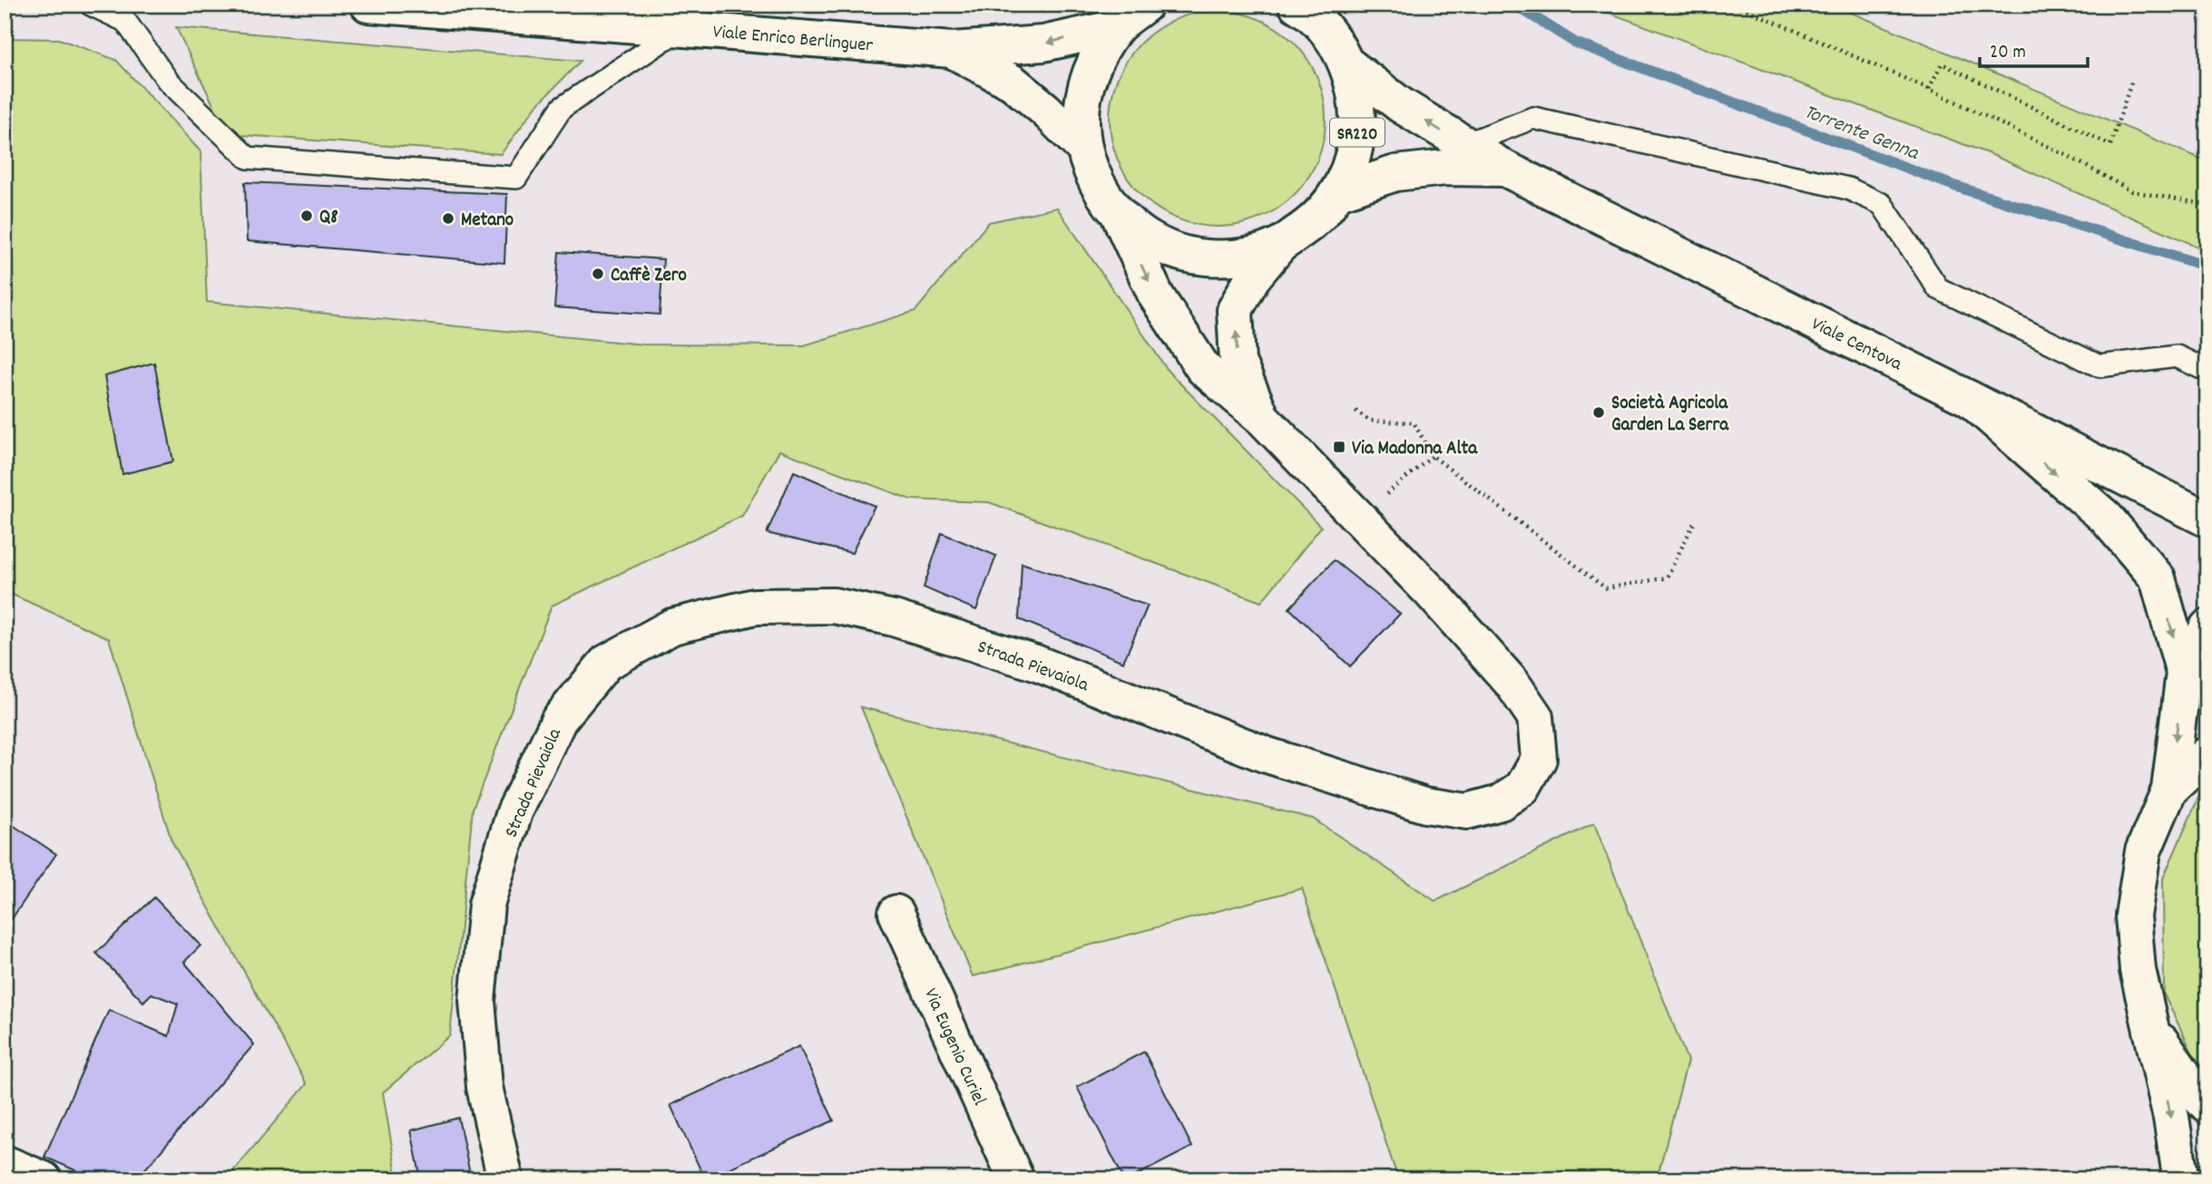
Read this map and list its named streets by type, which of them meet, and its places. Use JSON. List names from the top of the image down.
{
  "streets": {
    "main road": [
      "Viale Enrico Berlinguer",
      "SR220",
      "Viale Centova",
      "Strada Pievaiola",
      "Via Eugenio Curiel"
    ]
  },
  "crossings": [
    ["Viale Enrico Berlinguer", "SR220"],
    ["SR220", "Viale Centova"],
    ["SR220", "Strada Pievaiola"]
  ],
  "water": ["Torrente Genna"],
  "places": {
    "other": [
      "Q8",
      "Metano",
      "Caffè Zero",
      "Società Agricola Garden La Serra"
    ],
    "transit": ["Via Madonna Alta"]
  },
  "scale_bar": "20 m"
}
